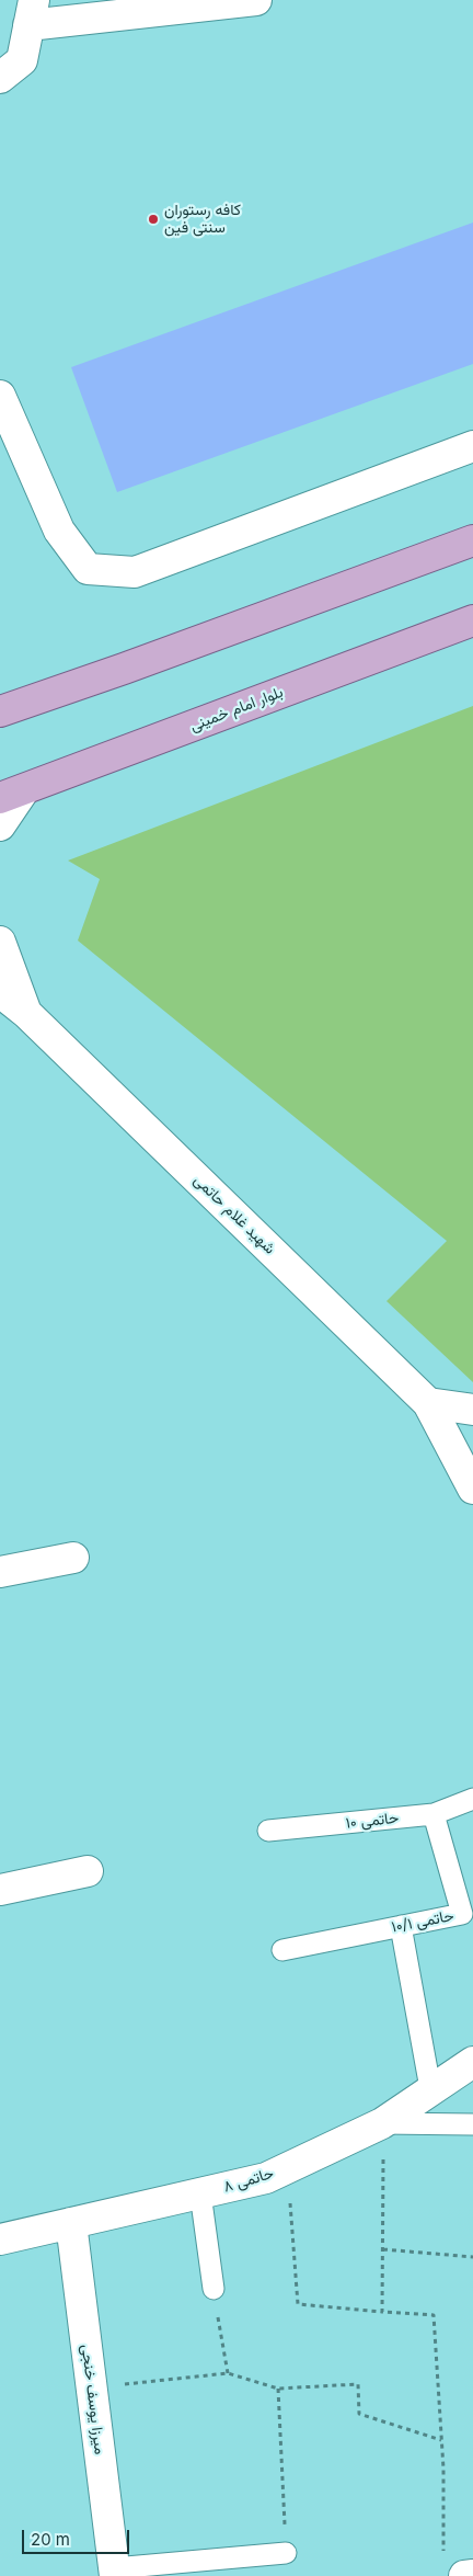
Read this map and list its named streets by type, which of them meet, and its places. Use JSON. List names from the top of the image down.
{
  "streets": {
    "main road": ["بلوار امام خمینی"],
    "street": ["شهید غلام حاتمی", "حاتمی ۸", "میرزا یوسف خنجی"],
    "lane": ["حاتمی ۱۰", "حاتمی ۱۰/۱"]
  },
  "crossings": [
    ["حاتمی ۱۰", "حاتمی ۱۰/۱"],
    ["حاتمی ۸", "میرزا یوسف خنجی"]
  ],
  "places": ["کافه رستوران سنتی فین"],
  "scale_bar": "20 m"
}
